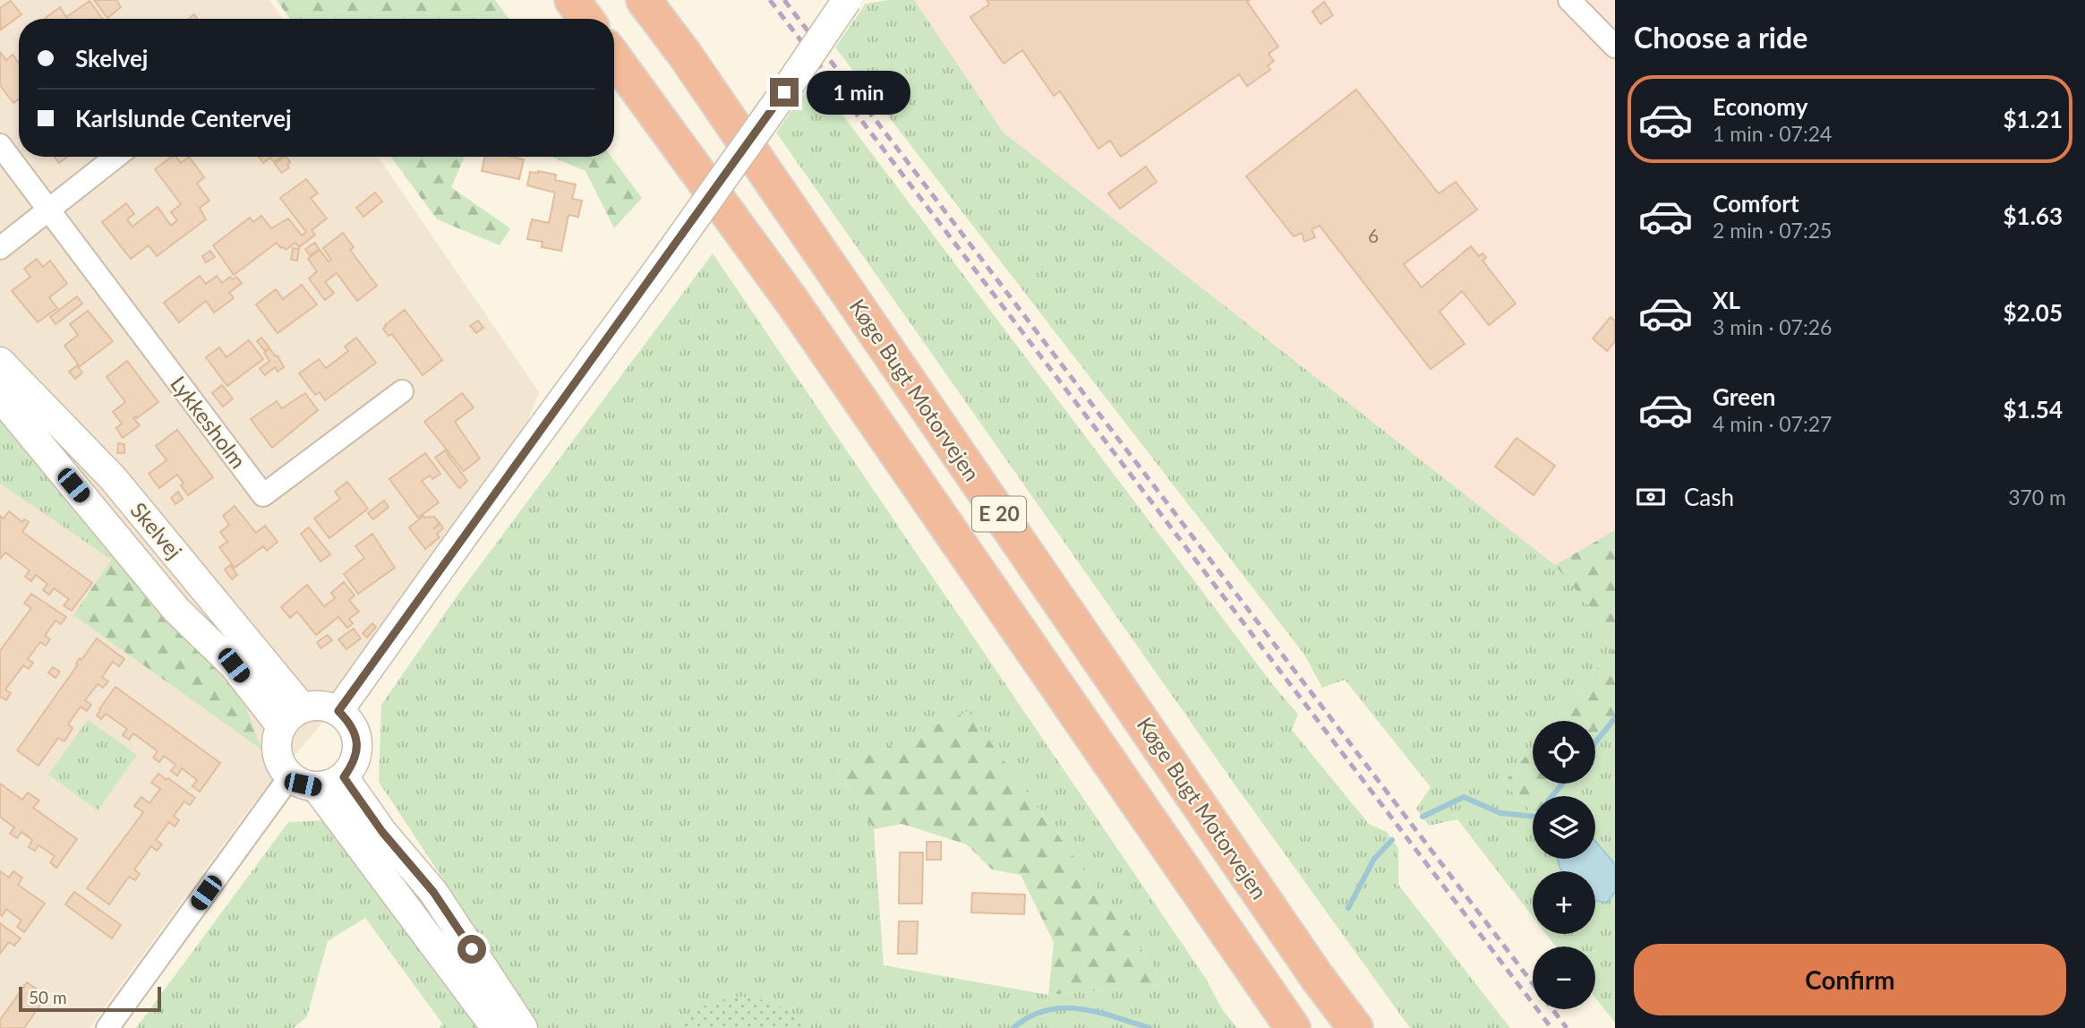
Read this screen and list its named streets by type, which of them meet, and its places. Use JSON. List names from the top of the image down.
{
  "streets": {
    "highway": ["Køge Bugt Motorvejen", "E 20"],
    "street": ["Lykkesholm", "Skelvej"]
  },
  "house_numbers": ["6"],
  "scale_bar": "50 m",
  "page": {
    "heading": "Choose a ride",
    "banner": ["Skelvej", "Karlslunde Centervej"],
    "bubble": "1 min",
    "list": [
      {
        "name": "Economy",
        "note": "1 min · 07:24",
        "value": "$1.21"
      },
      {
        "name": "Comfort",
        "note": "2 min · 07:25",
        "value": "$1.63"
      },
      {
        "name": "XL",
        "note": "3 min · 07:26",
        "value": "$2.05"
      },
      {
        "name": "Green",
        "note": "4 min · 07:27",
        "value": "$1.54"
      }
    ],
    "pay": ["Cash", "370 m"],
    "map_buttons": ["+", "−"],
    "buttons": "Confirm",
    "scale": "50 m"
  }
}
